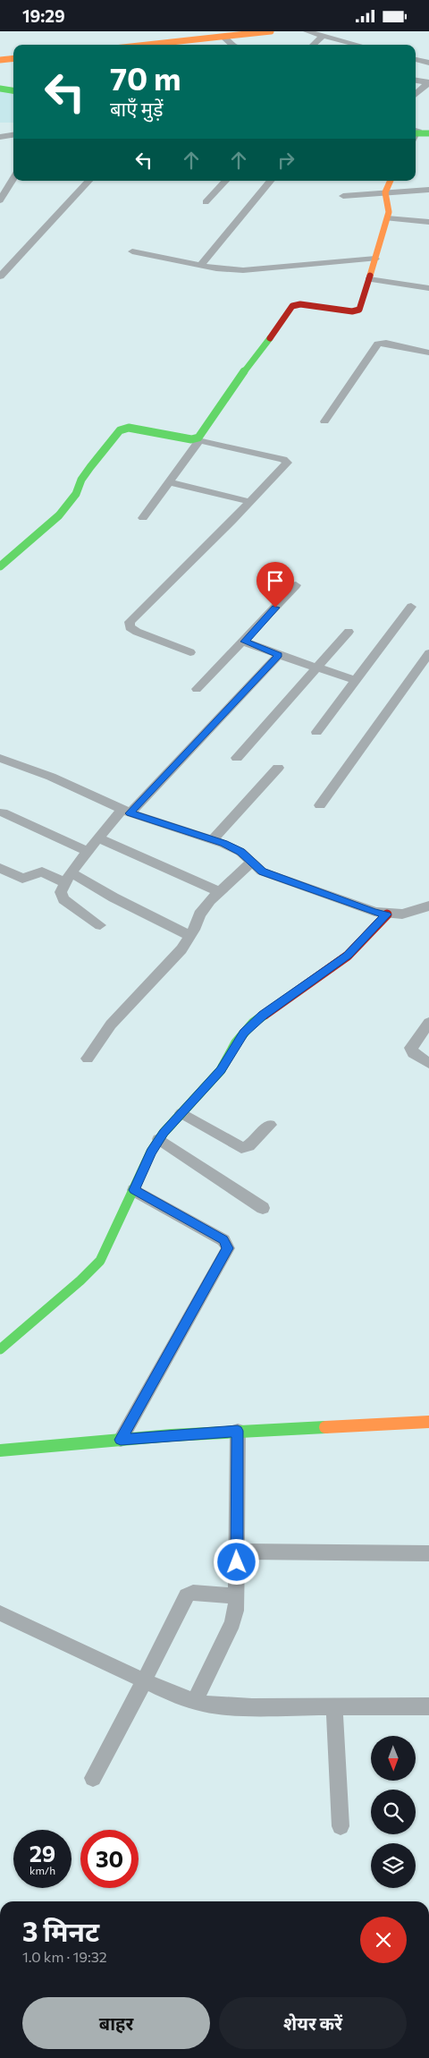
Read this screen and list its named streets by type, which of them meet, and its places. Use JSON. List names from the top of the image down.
{
  "north": "bottom",
  "page": {
    "status": "19:29",
    "turn": ["70 m", "बाएँ मुड़ें"],
    "speed": "29 km/h",
    "limit": "30",
    "heading": ["3 मिनट", "1.0 km · 19:32"],
    "buttons": ["बाहर", "शेयर करें"]
  }
}
